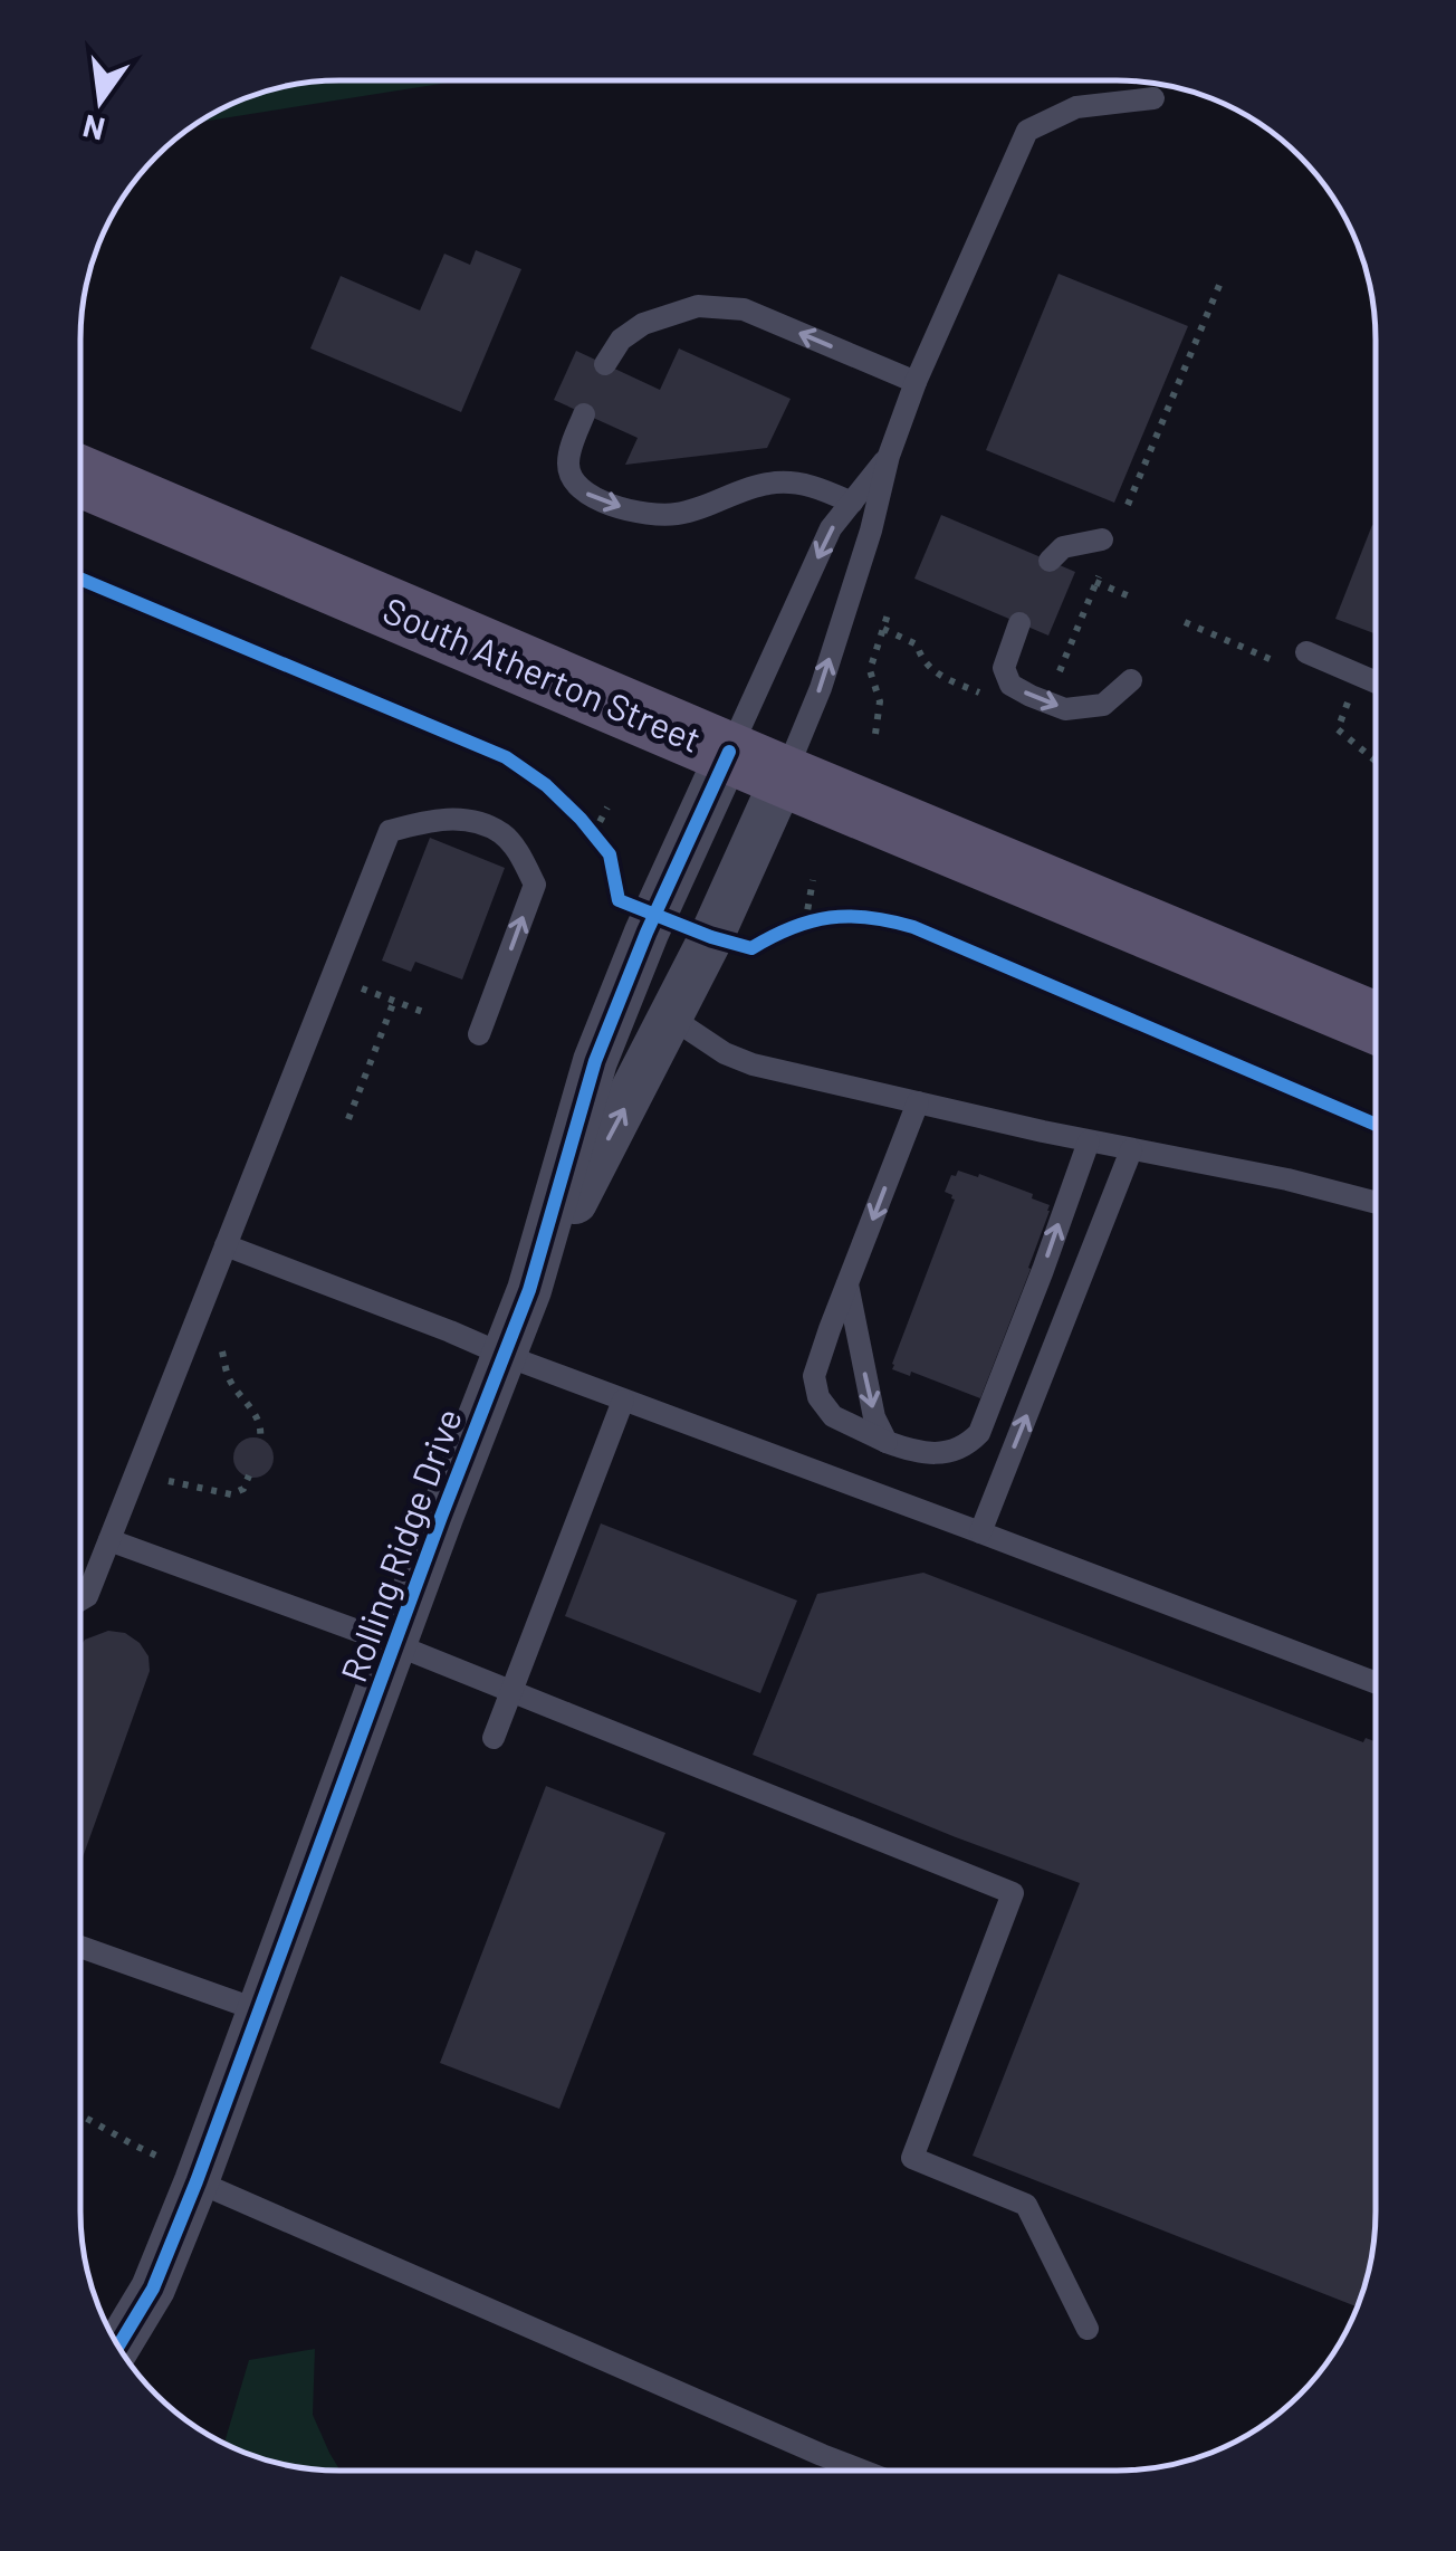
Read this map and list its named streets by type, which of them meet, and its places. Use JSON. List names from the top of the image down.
{
  "streets": {
    "main road": ["South Atherton Street"],
    "street": ["Rolling Ridge Drive"]
  },
  "crossings": [
    ["South Atherton Street", "Rolling Ridge Drive"]
  ],
  "north": "bottom"
}
